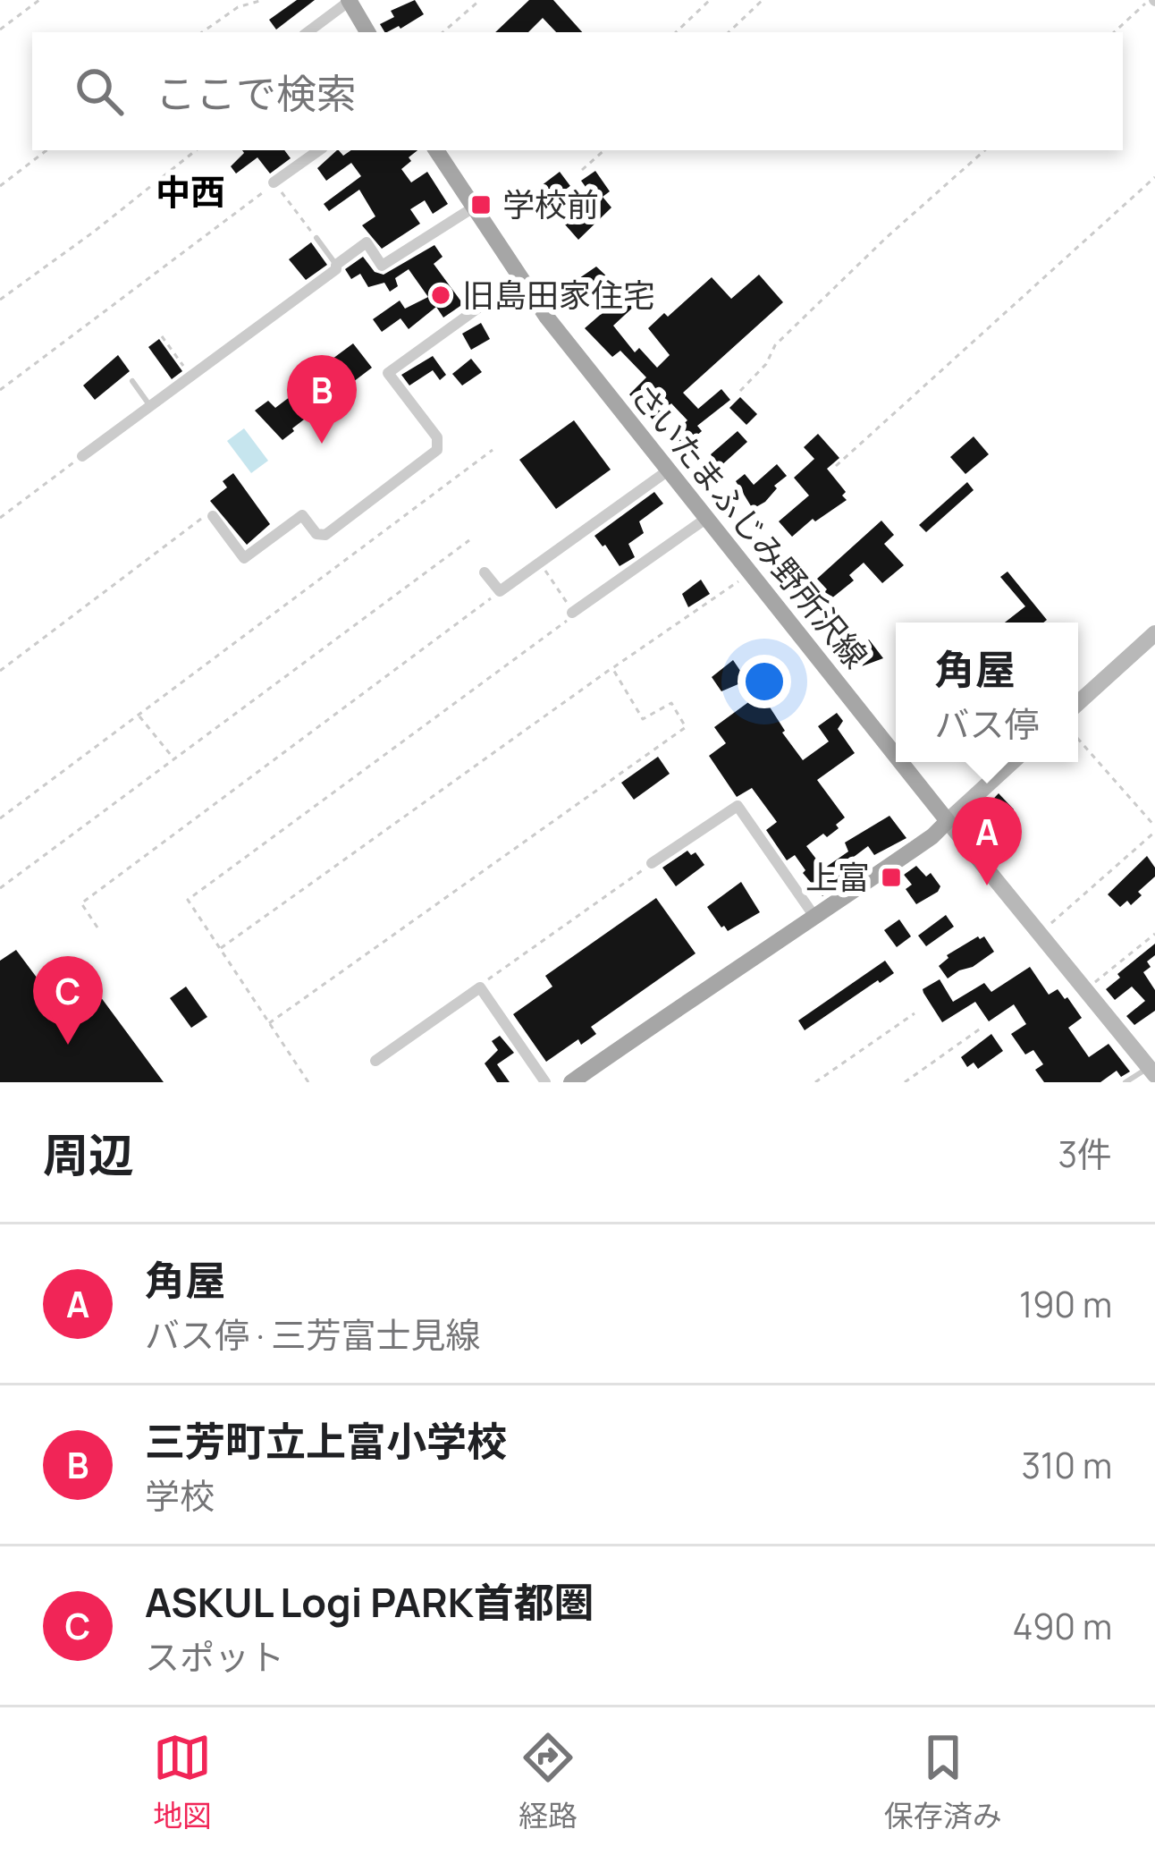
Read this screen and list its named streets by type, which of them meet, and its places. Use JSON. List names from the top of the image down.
{
  "streets": {
    "main road": ["さいたまふじみ野所沢線"]
  },
  "districts": ["中西"],
  "places": {
    "transit": ["学校前", "上富"],
    "other": ["旧島田家住宅"]
  },
  "page": {
    "search": "ここで検索",
    "pins": ["B", "A", "C"],
    "popup": ["角屋", "バス停"],
    "heading": ["周辺", "3件"],
    "list": [
      {
        "mark": "A",
        "name": "角屋",
        "note": "バス停 · 三芳富士見線",
        "value": "190 m"
      },
      {
        "mark": "B",
        "name": "三芳町立上富小学校",
        "note": "学校",
        "value": "310 m"
      },
      {
        "mark": "C",
        "name": "ASKUL Logi PARK首都圏",
        "note": "スポット",
        "value": "490 m"
      }
    ],
    "nav": ["地図", "経路", "保存済み"]
  }
}
